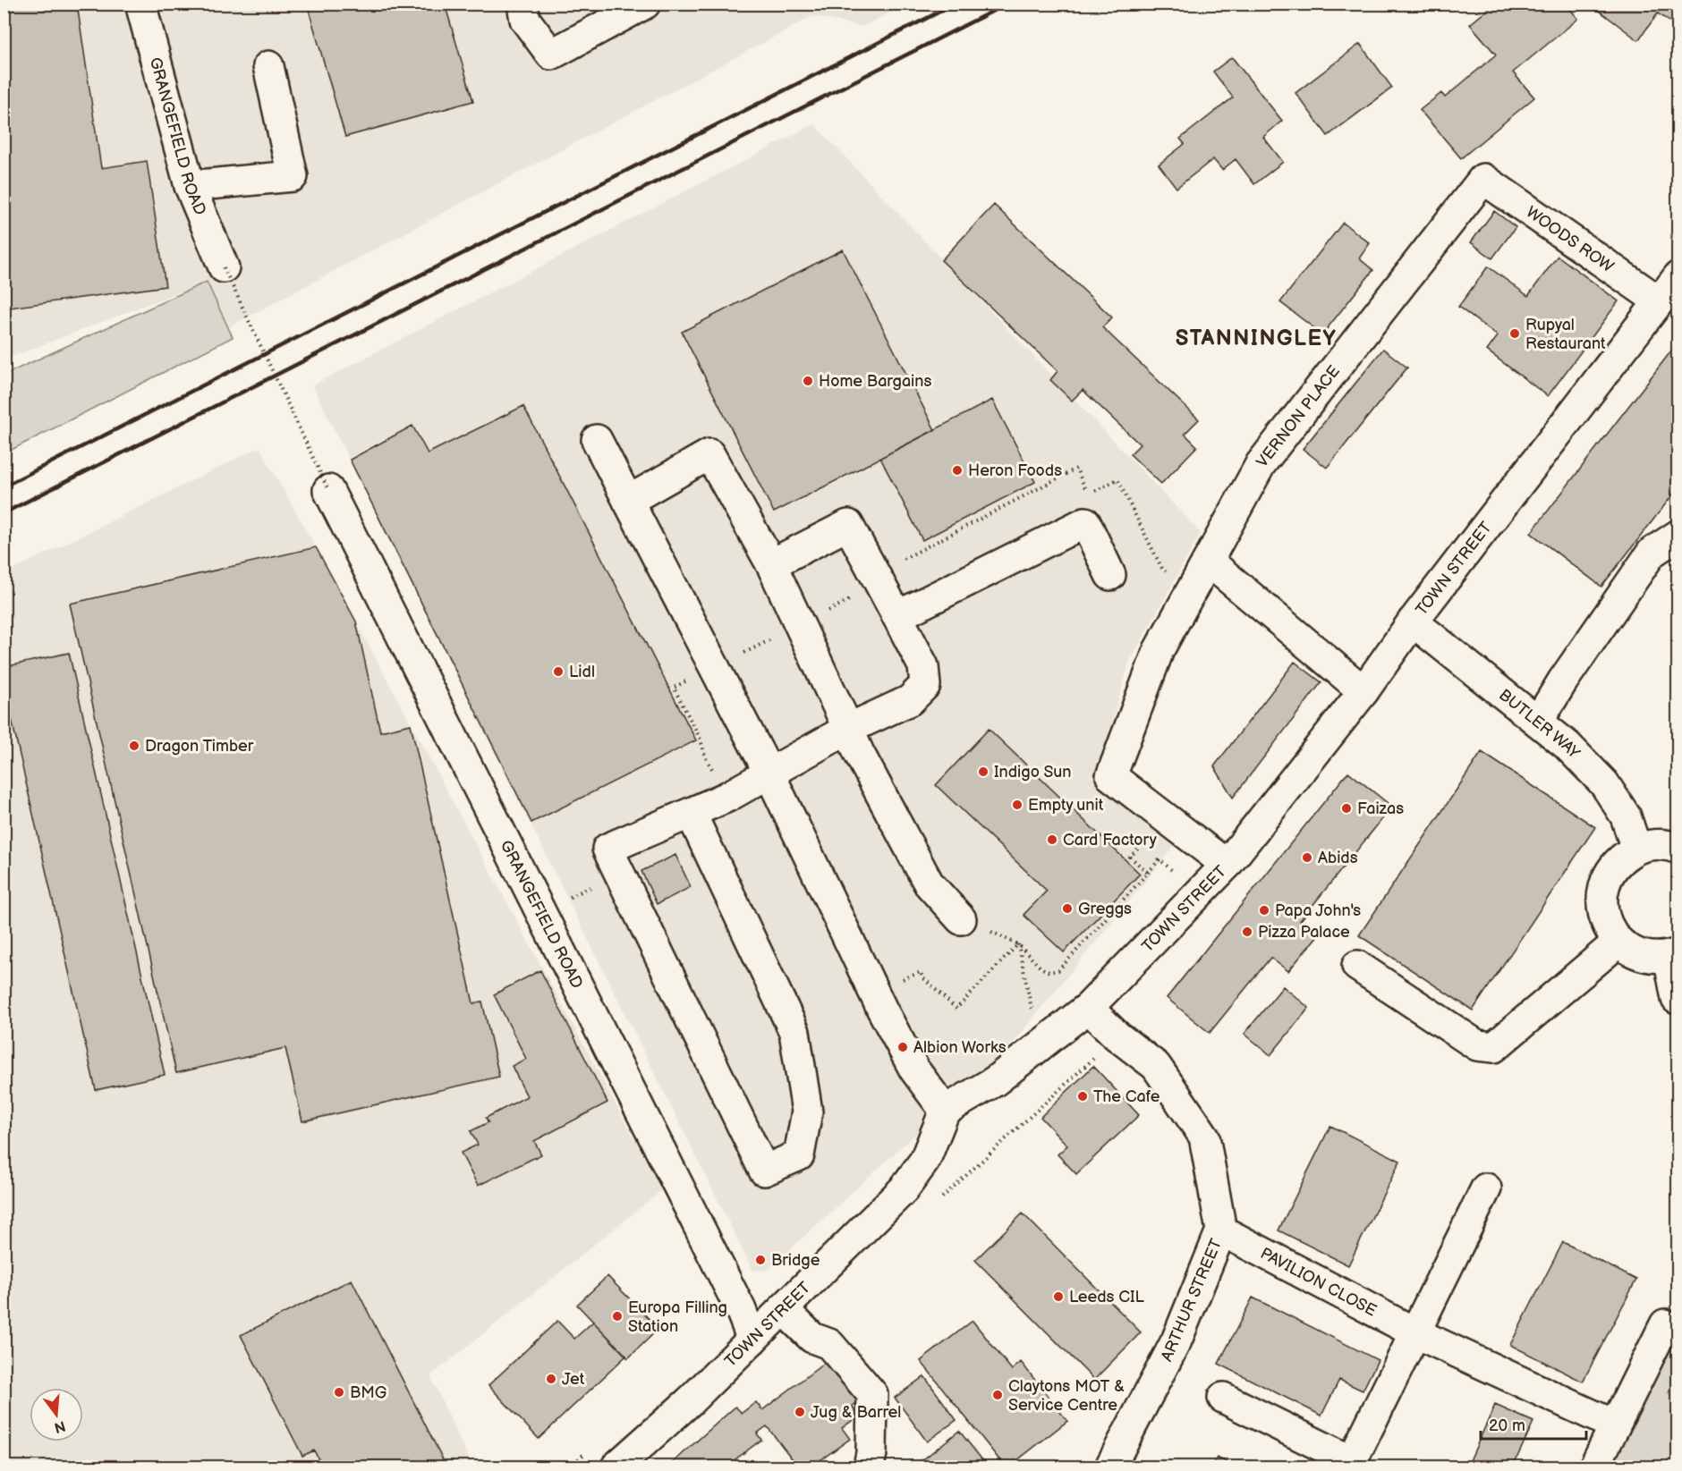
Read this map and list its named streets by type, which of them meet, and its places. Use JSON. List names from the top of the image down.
{
  "streets": {
    "street": [
      "GRANGEFIELD ROAD",
      "WOODS ROW",
      "VERNON PLACE",
      "TOWN STREET",
      "BUTLER WAY",
      "PAVILION CLOSE",
      "ARTHUR STREET"
    ]
  },
  "crossings": [
    ["GRANGEFIELD ROAD", "TOWN STREET"],
    ["WOODS ROW", "VERNON PLACE"],
    ["WOODS ROW", "TOWN STREET"],
    ["VERNON PLACE", "TOWN STREET"],
    ["TOWN STREET", "BUTLER WAY"],
    ["TOWN STREET", "ARTHUR STREET"],
    ["PAVILION CLOSE", "ARTHUR STREET"]
  ],
  "districts": ["STANNINGLEY"],
  "places": [
    "Rupyal Restaurant",
    "Home Bargains",
    "Heron Foods",
    "Lidl",
    "Dragon Timber",
    "Indigo Sun",
    "Empty unit",
    "Faizas",
    "Card Factory",
    "Abids",
    "Greggs",
    "Papa John's",
    "Pizza Palace",
    "Albion Works",
    "The Cafe",
    "Bridge",
    "Leeds CIL",
    "Europa Filling Station",
    "Jet",
    "BMG",
    "Claytons MOT & Service Centre",
    "Jug & Barrel"
  ],
  "scale_bar": "20 m",
  "north": "bottom"
}
